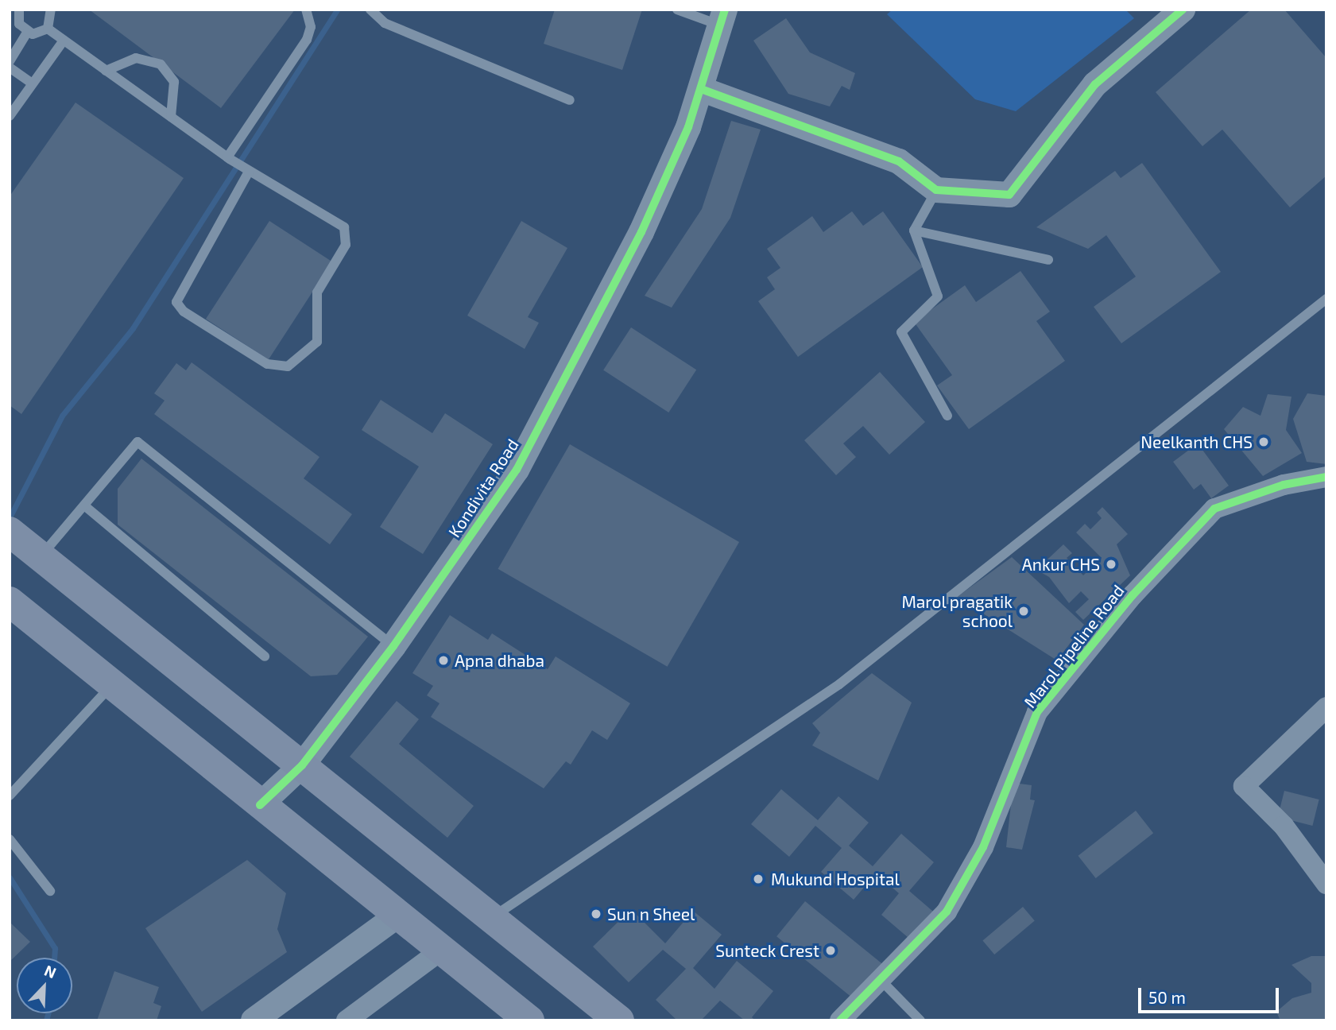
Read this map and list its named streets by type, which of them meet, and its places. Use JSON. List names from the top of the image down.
{
  "streets": {
    "street": ["Kondivita Road", "Marol Pipeline Road"]
  },
  "places": [
    "Neelkanth CHS",
    "Ankur CHS",
    "Marol pragatik school",
    "Apna dhaba",
    "Mukund Hospital",
    "Sun n Sheel",
    "Sunteck Crest"
  ],
  "scale_bar": "50 m",
  "north": "top right"
}
